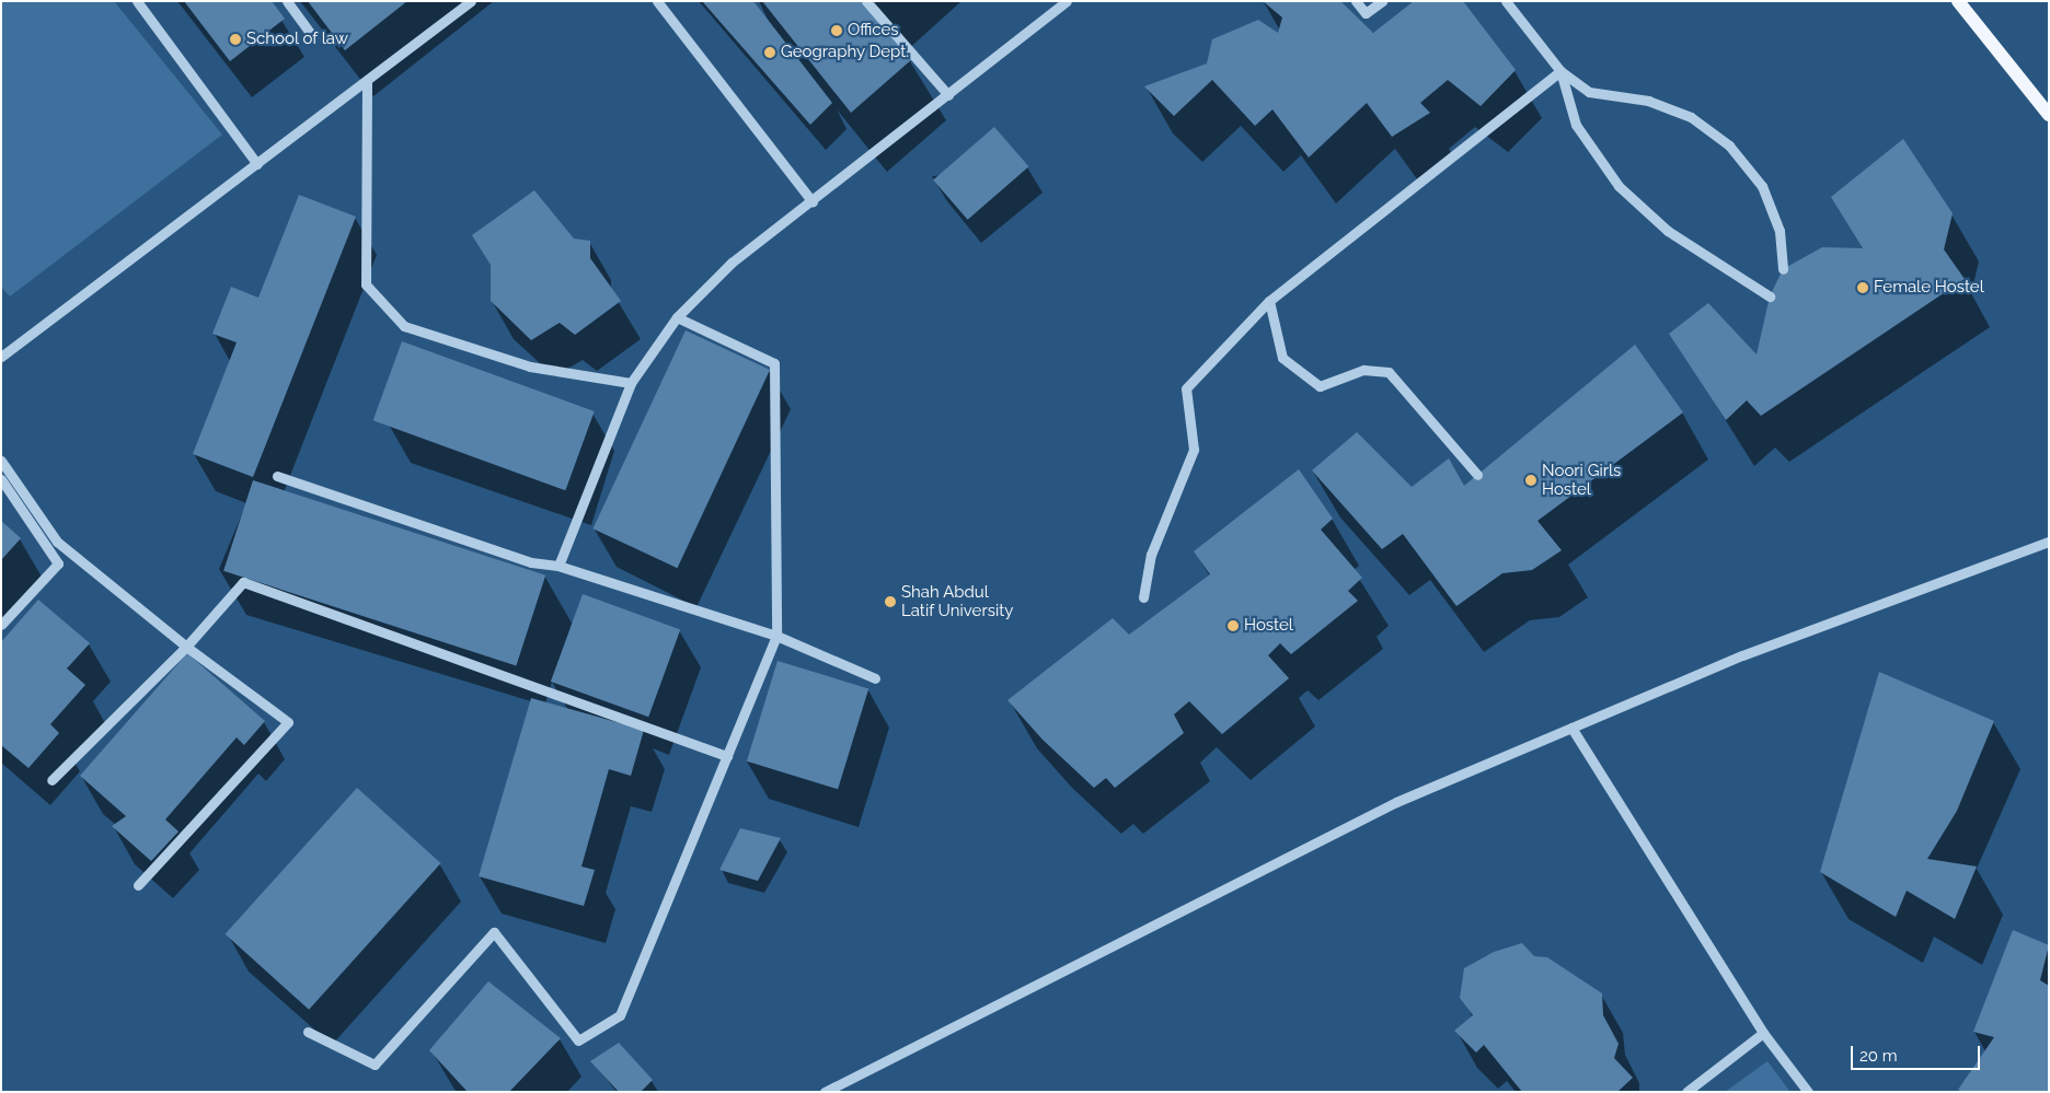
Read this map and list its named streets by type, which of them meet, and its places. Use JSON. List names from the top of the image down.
{
  "places": [
    "Offices",
    "School of law",
    "Geography Dept.",
    "Female Hostel",
    "Noori Girls Hostel",
    "Shah Abdul Latif University",
    "Hostel"
  ],
  "scale_bar": "20 m"
}
